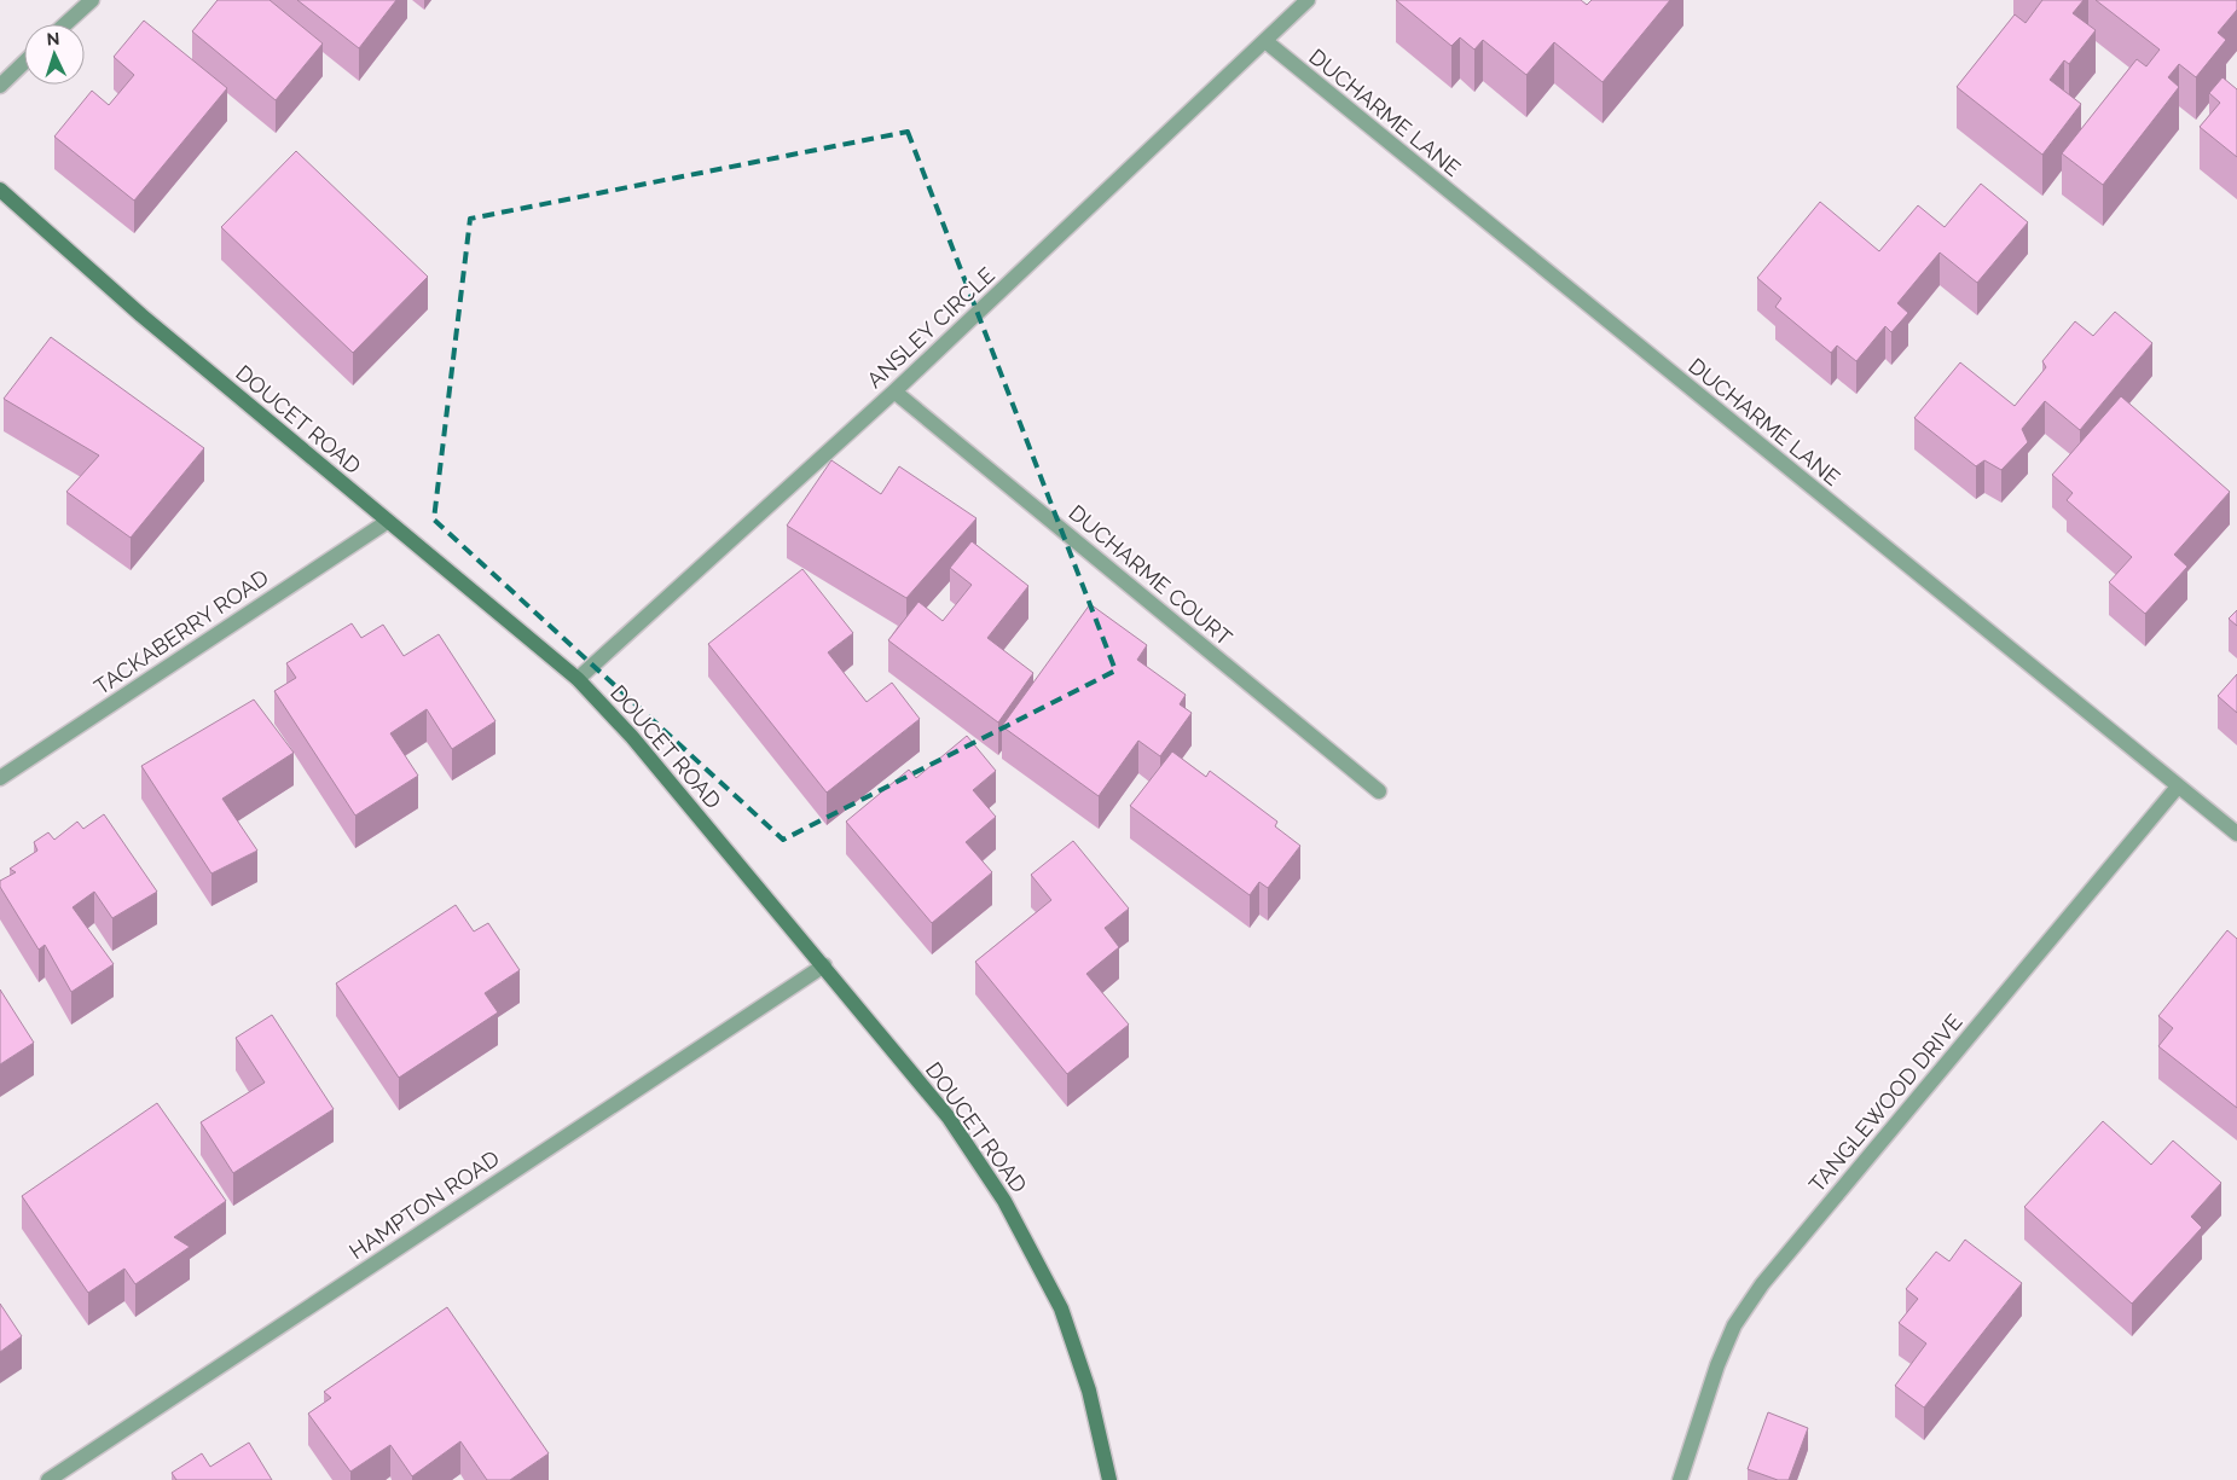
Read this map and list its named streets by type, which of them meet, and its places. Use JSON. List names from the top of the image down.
{
  "streets": {
    "street": [
      "DUCHARME LANE",
      "ANSLEY CIRCLE",
      "DOUCET ROAD",
      "DUCHARME COURT",
      "TACKABERRY ROAD",
      "TANGLEWOOD DRIVE",
      "HAMPTON ROAD"
    ]
  },
  "crossings": [
    ["DUCHARME LANE", "ANSLEY CIRCLE"],
    ["DUCHARME LANE", "TANGLEWOOD DRIVE"],
    ["ANSLEY CIRCLE", "DOUCET ROAD"],
    ["ANSLEY CIRCLE", "DUCHARME COURT"],
    ["DOUCET ROAD", "TACKABERRY ROAD"],
    ["DOUCET ROAD", "HAMPTON ROAD"]
  ],
  "north": "top"
}
